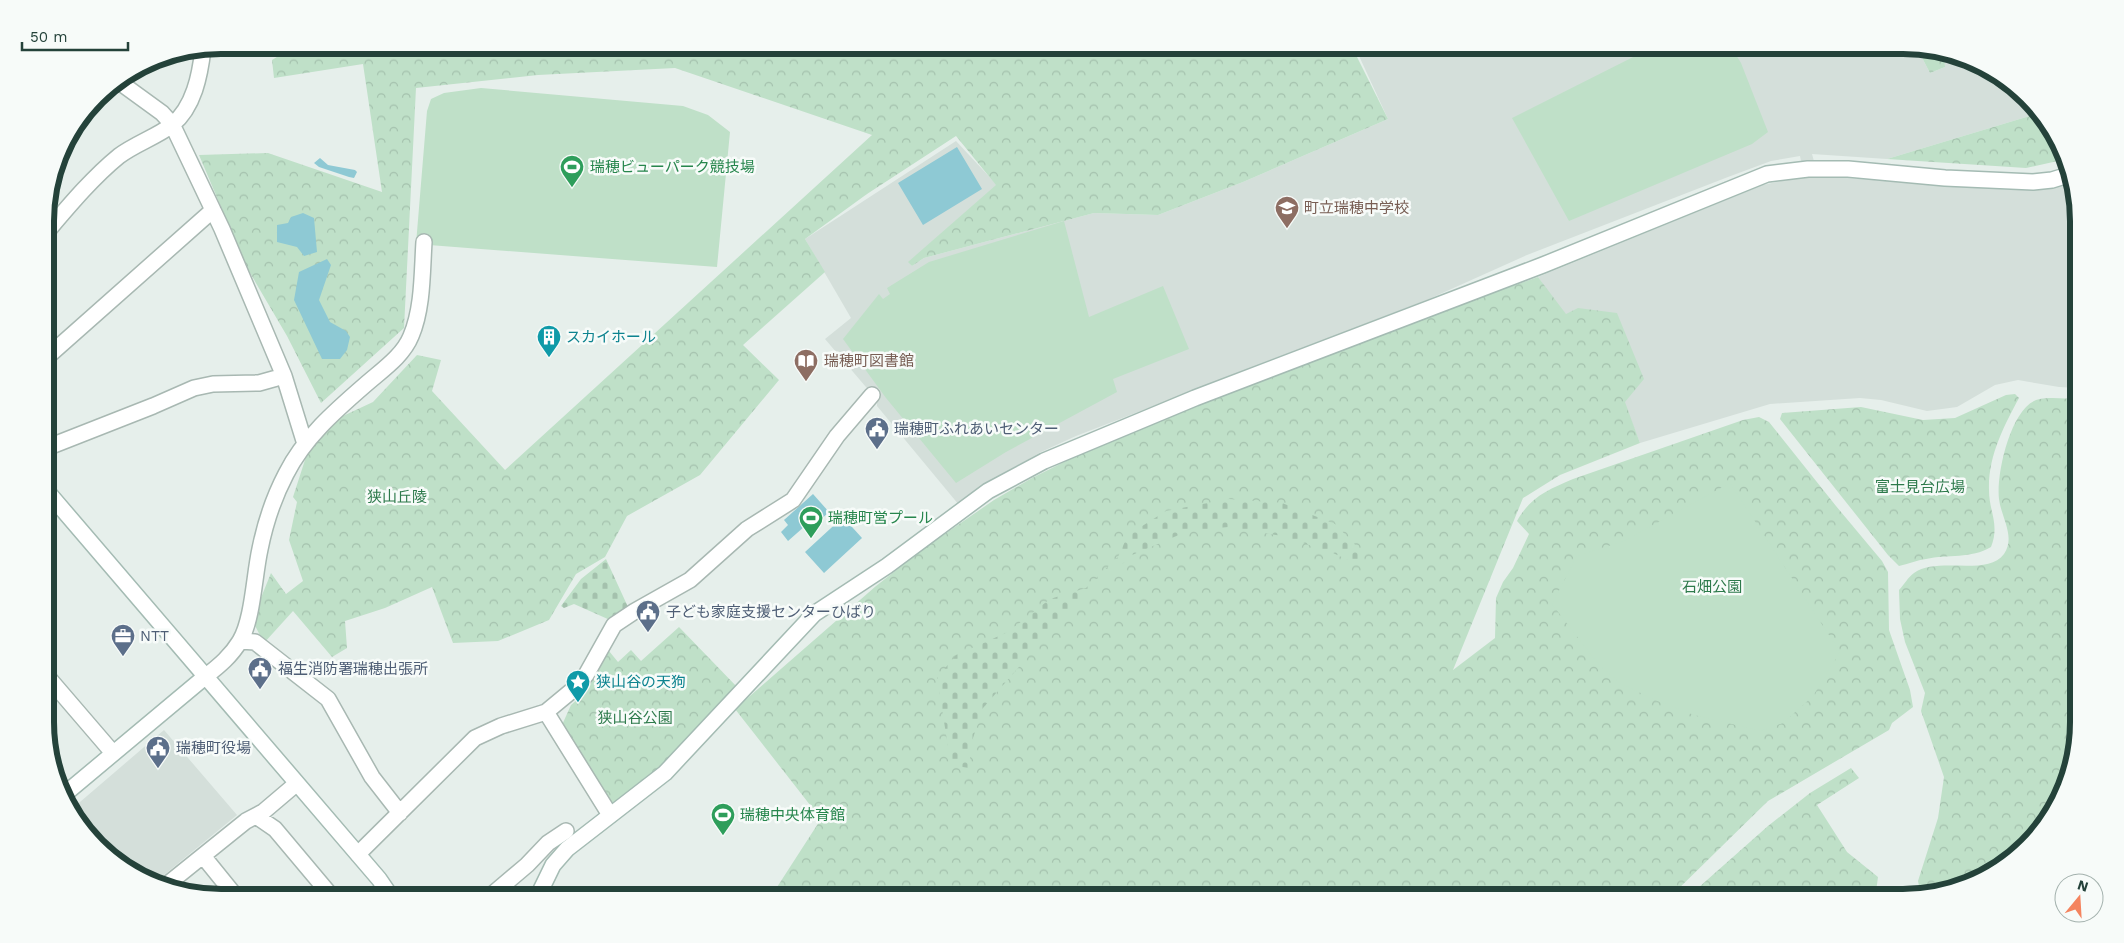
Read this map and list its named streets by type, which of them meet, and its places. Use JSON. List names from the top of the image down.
{
  "parks": [
    "富士見台広場",
    "狭山丘陵",
    "石畑公園",
    "狭山谷公園"
  ],
  "places": {
    "sports": ["瑞穂ビューパーク競技場", "瑞穂町営プール", "瑞穂中央体育館"],
    "school or university": ["町立瑞穂中学校"],
    "building": ["スカイホール"],
    "library": ["瑞穂町図書館"],
    "public building": [
      "瑞穂町ふれあいセンター",
      "子ども家庭支援センターひばり",
      "福生消防署瑞穂出張所",
      "瑞穂町役場"
    ],
    "office": ["NTT"],
    "place": ["狭山谷の天狗"]
  },
  "scale_bar": "50 m",
  "north": "top"
}
